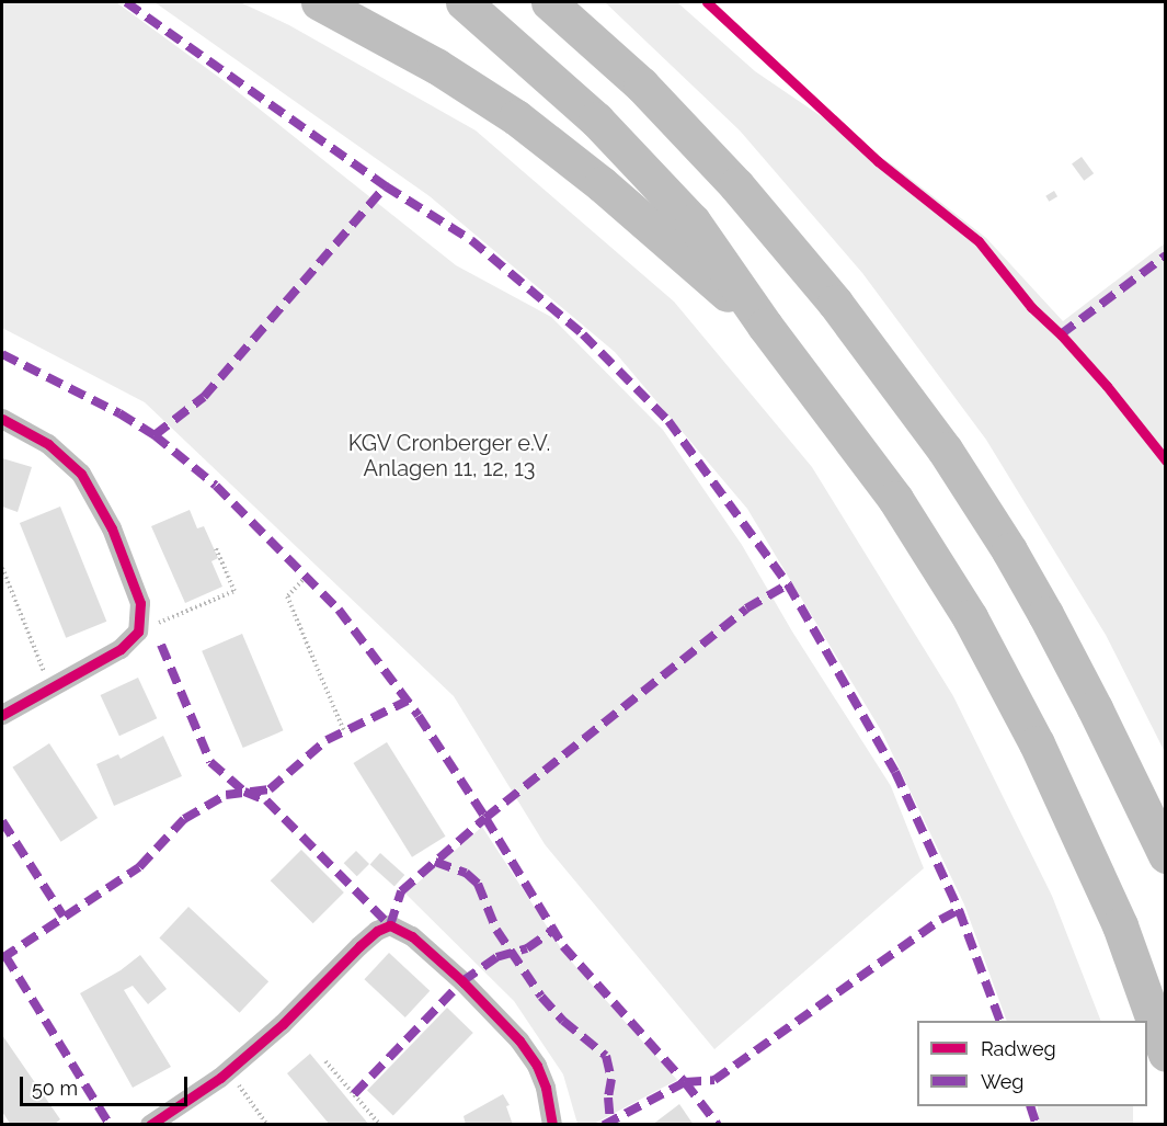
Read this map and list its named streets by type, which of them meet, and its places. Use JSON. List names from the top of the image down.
{
  "parks": ["KGV Cronberger e.V. Anlagen 11, 12, 13"],
  "legend": ["Radweg", "Weg"],
  "scale_bar": "50 m"
}
